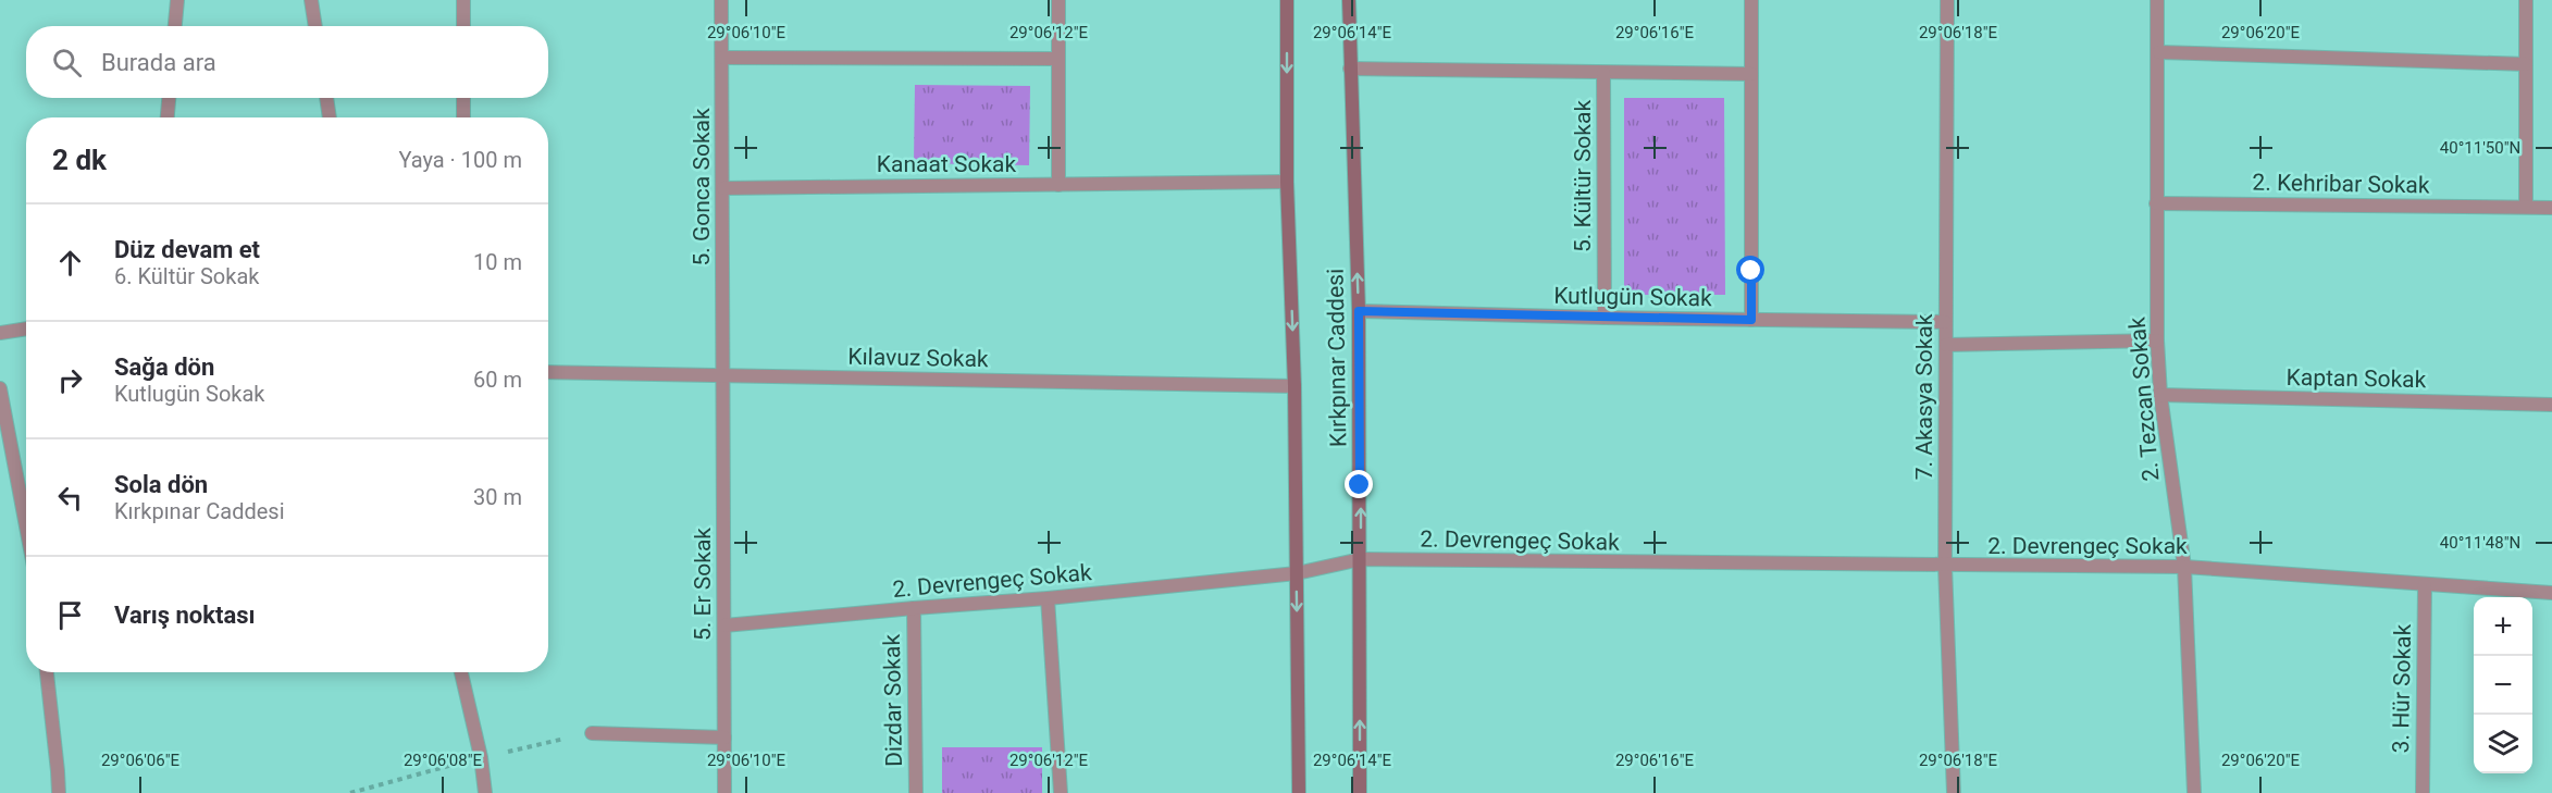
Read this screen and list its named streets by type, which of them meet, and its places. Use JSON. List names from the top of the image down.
{
  "streets": {
    "main road": ["Kırkpınar Caddesi"],
    "street": [
      "Kanaat Sokak",
      "5. Kültür Sokak",
      "2. Kehribar Sokak",
      "5. Gonca Sokak",
      "Kutlugün Sokak",
      "Kılavuz Sokak",
      "Kaptan Sokak",
      "7. Akasya Sokak",
      "2. Tezcan Sokak",
      "2. Devrengeç Sokak",
      "5. Er Sokak",
      "3. Hür Sokak",
      "Dizdar Sokak"
    ]
  },
  "crossings": [
    ["Kanaat Sokak", "5. Gonca Sokak"],
    ["Kanaat Sokak", "Kırkpınar Caddesi"],
    ["5. Kültür Sokak", "Kutlugün Sokak"],
    ["2. Kehribar Sokak", "2. Tezcan Sokak"],
    ["5. Gonca Sokak", "Kılavuz Sokak"],
    ["5. Gonca Sokak", "5. Er Sokak"],
    ["Kutlugün Sokak", "Kırkpınar Caddesi"],
    ["Kutlugün Sokak", "7. Akasya Sokak"],
    ["Kılavuz Sokak", "Kırkpınar Caddesi"],
    ["Kılavuz Sokak", "5. Er Sokak"],
    ["Kırkpınar Caddesi", "2. Devrengeç Sokak"],
    ["Kaptan Sokak", "2. Tezcan Sokak"],
    ["7. Akasya Sokak", "2. Devrengeç Sokak"],
    ["2. Tezcan Sokak", "2. Devrengeç Sokak"],
    ["2. Devrengeç Sokak", "5. Er Sokak"],
    ["2. Devrengeç Sokak", "3. Hür Sokak"],
    ["2. Devrengeç Sokak", "Dizdar Sokak"]
  ],
  "page": {
    "search": "Burada ara",
    "heading": ["2 dk", "Yaya · 100 m"],
    "list": [
      ["Düz devam et", "6. Kültür Sokak", "10 m"],
      ["Sağa dön", "Kutlugün Sokak", "60 m"],
      ["Sola dön", "Kırkpınar Caddesi", "30 m"],
      "Varış noktası"
    ],
    "map_buttons": ["+", "−"]
  },
  "coordinates": [
    "29°06'10\"E",
    "29°06'12\"E",
    "29°06'14\"E",
    "29°06'16\"E",
    "29°06'18\"E",
    "29°06'20\"E",
    "40°11'50\"N",
    "40°11'48\"N",
    "29°06'06\"E",
    "29°06'08\"E"
  ]
}
